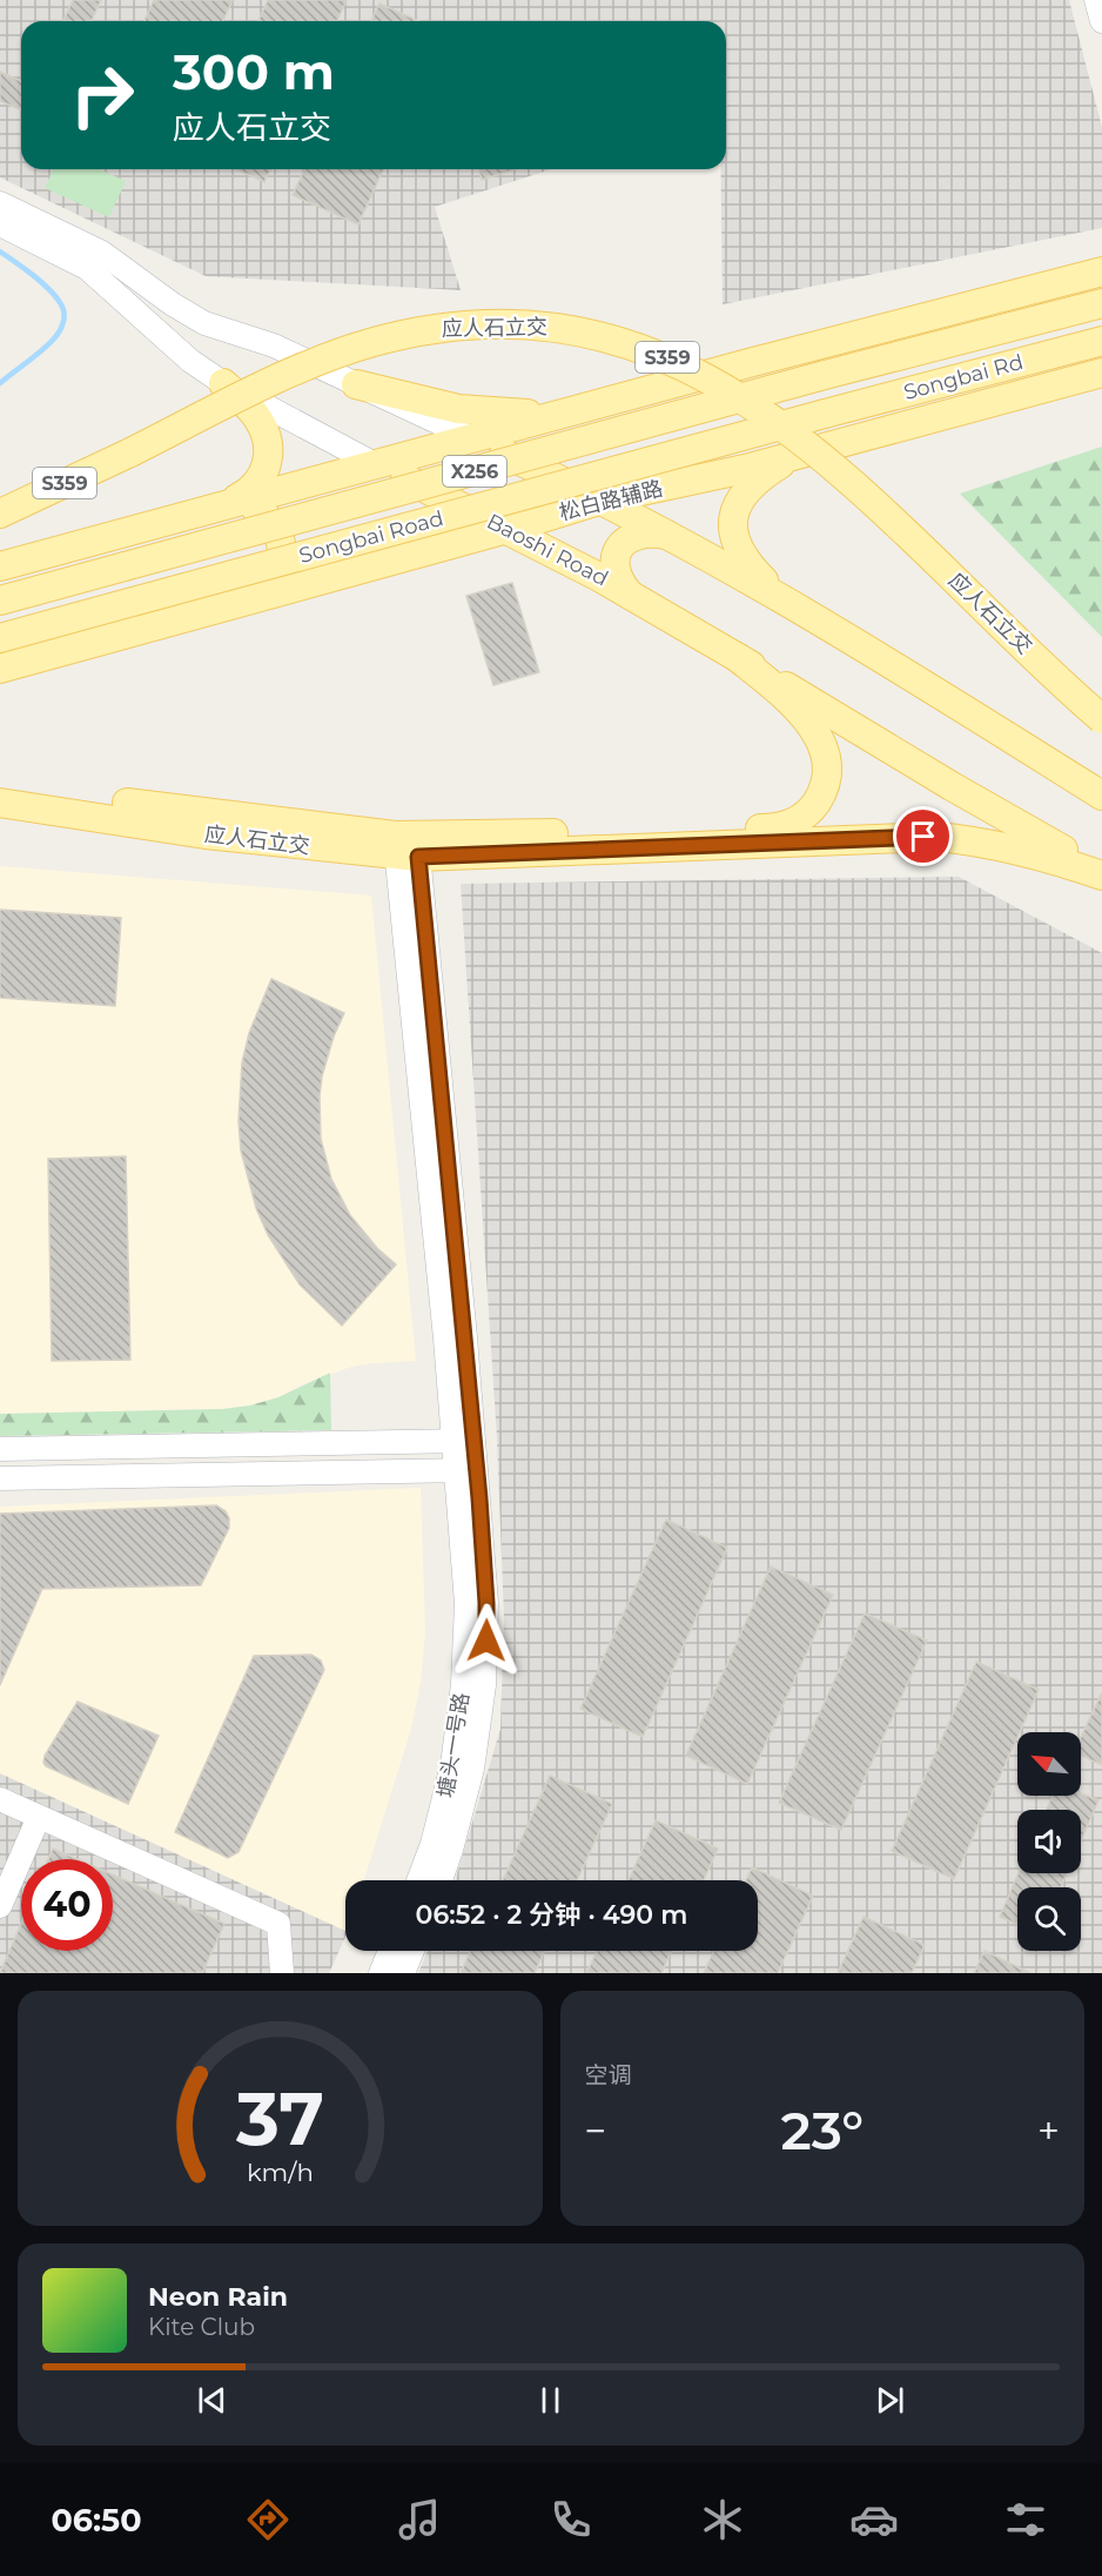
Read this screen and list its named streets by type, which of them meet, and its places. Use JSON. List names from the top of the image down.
{
  "streets": {
    "main road": [
      "应人石立交",
      "S359",
      "Songbai Rd",
      "X256",
      "松白路辅路",
      "Songbai Road",
      "Baoshi Road"
    ],
    "street": ["塘头一号路"]
  },
  "crossings": [
    ["应人石立交", "Baoshi Road"],
    ["应人石立交", "塘头一号路"],
    ["Songbai Rd", "Songbai Road"],
    ["松白路辅路", "Baoshi Road"]
  ],
  "north": "top left",
  "page": {
    "turn": ["300 m", "应人石立交"],
    "limit": "40",
    "trip": "06:52 · 2 分钟 · 490 m",
    "tile": "空调",
    "heat": ["−", "23°", "+"],
    "song": ["Neon Rain", "Kite Club"],
    "tabs": "06:50",
    "gauge": ["37", "km/h"]
  }
}
